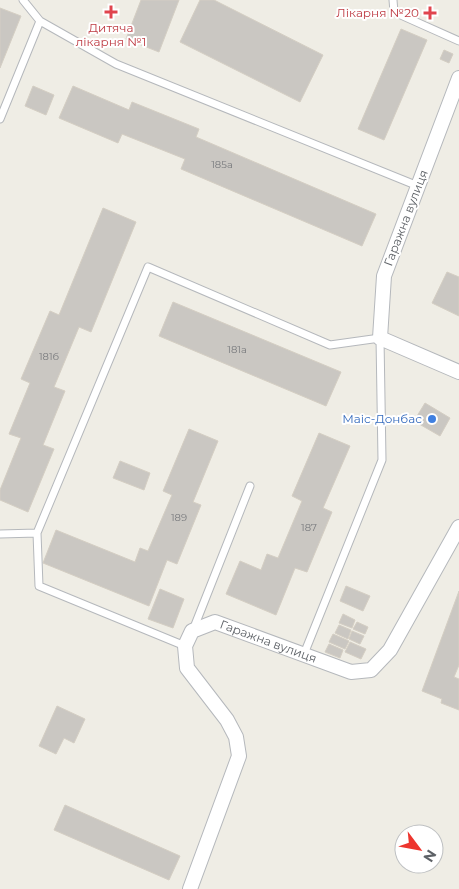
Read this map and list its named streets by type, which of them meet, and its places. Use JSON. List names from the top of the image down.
{
  "streets": {
    "street": ["Гаражна вулиця"]
  },
  "places": {
    "health": ["Дитяча лікарня №1", "Лікарня №20"],
    "other": ["Маіс-Донбас"]
  },
  "house_numbers": [
    "185а",
    "181а",
    "181б",
    "189",
    "187"
  ],
  "north": "bottom right"
}
